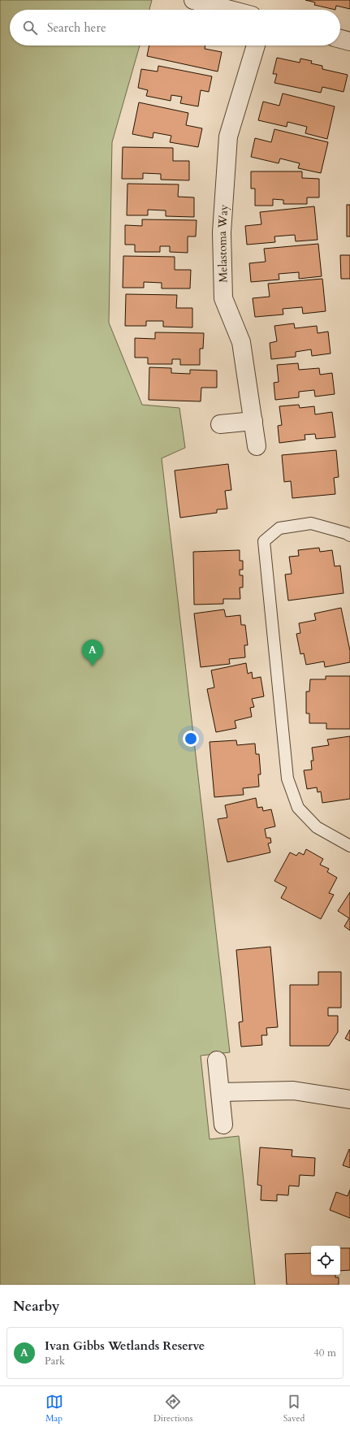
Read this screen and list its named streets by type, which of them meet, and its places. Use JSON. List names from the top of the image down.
{
  "streets": {
    "street": ["Melastoma Way"]
  },
  "page": {
    "search": "Search here",
    "pins": "A",
    "heading": "Nearby",
    "list": [
      {
        "mark": "A",
        "name": "Ivan Gibbs Wetlands Reserve",
        "note": "Park",
        "value": "40 m"
      }
    ],
    "nav": ["Map", "Directions", "Saved"]
  }
}
